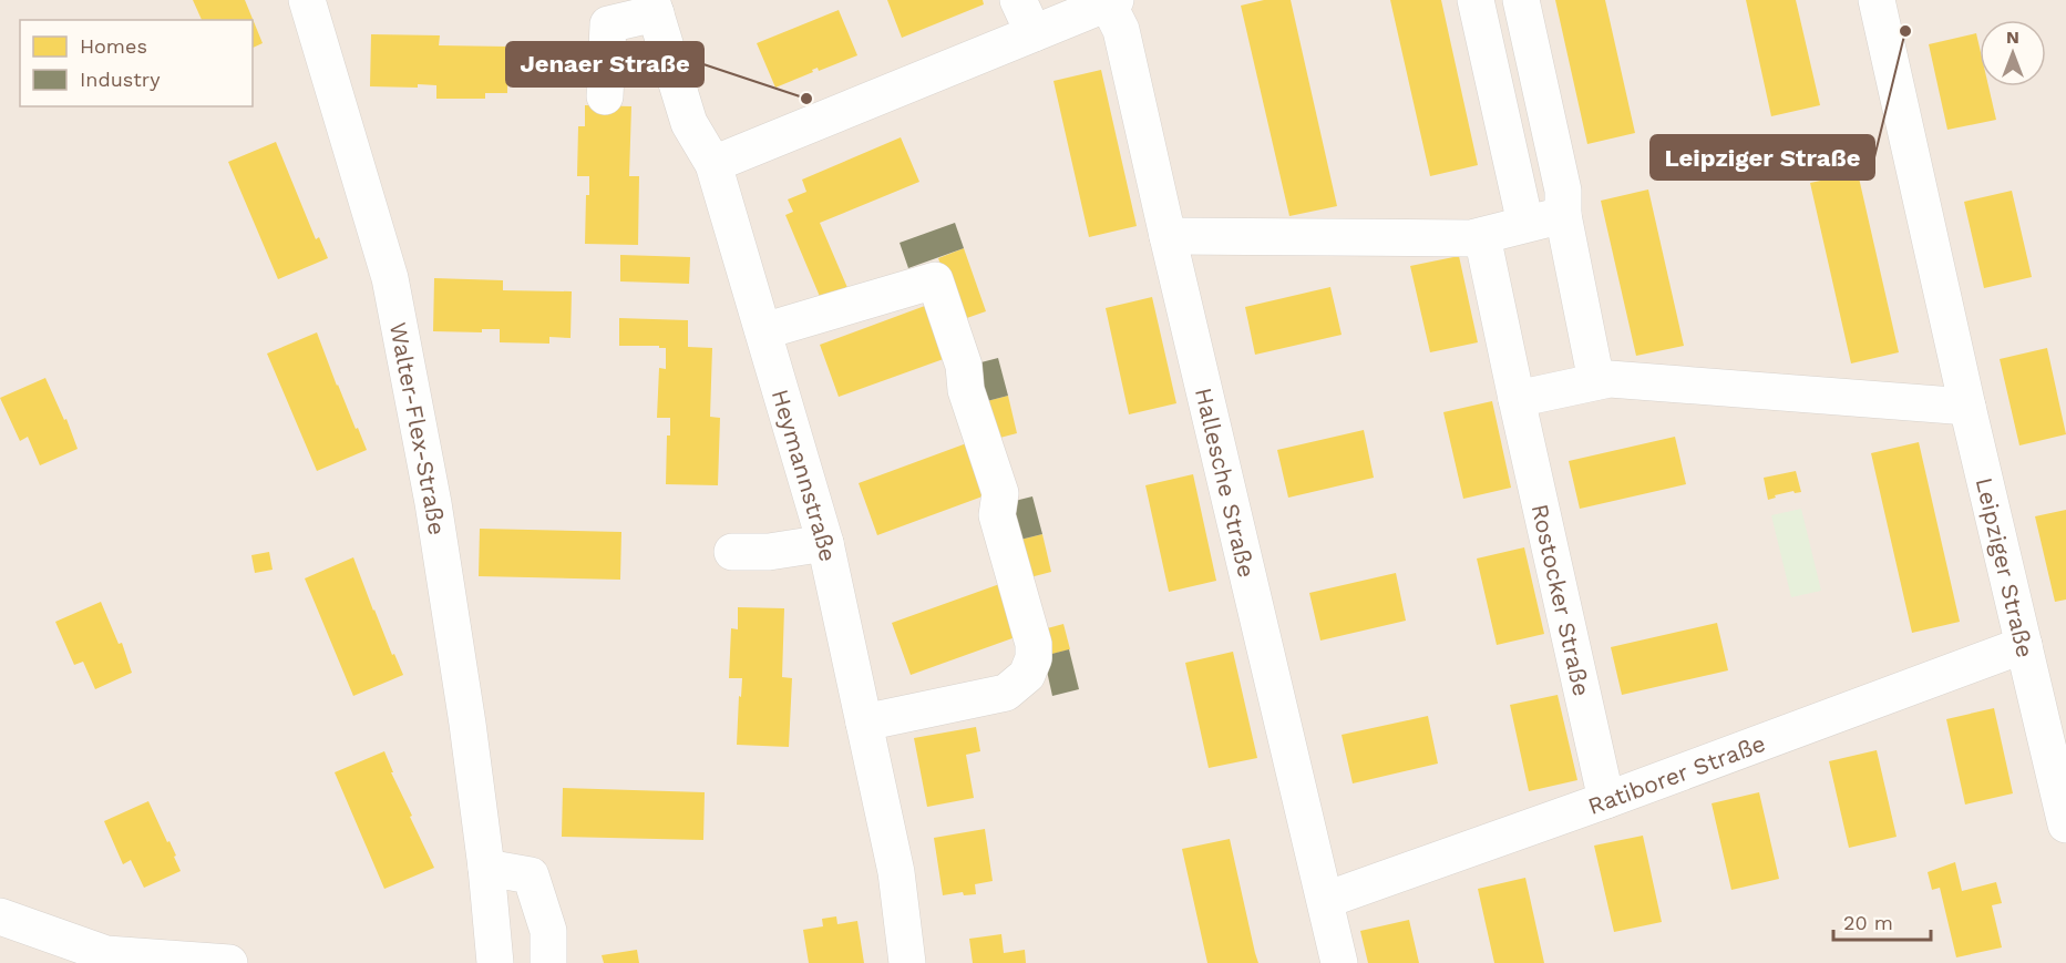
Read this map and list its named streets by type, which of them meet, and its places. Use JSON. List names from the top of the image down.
{
  "streets": {
    "street": [
      "Walter-Flex-Straße",
      "Heymannstraße",
      "Hallesche Straße",
      "Leipziger Straße",
      "Rostocker Straße",
      "Ratiborer Straße"
    ]
  },
  "crossings": [
    ["Hallesche Straße", "Ratiborer Straße"],
    ["Leipziger Straße", "Ratiborer Straße"],
    ["Rostocker Straße", "Ratiborer Straße"]
  ],
  "places": ["Leipziger Straße", "Jenaer Straße"],
  "legend": ["Homes", "Industry"],
  "scale_bar": "20 m",
  "north": "top"
}
